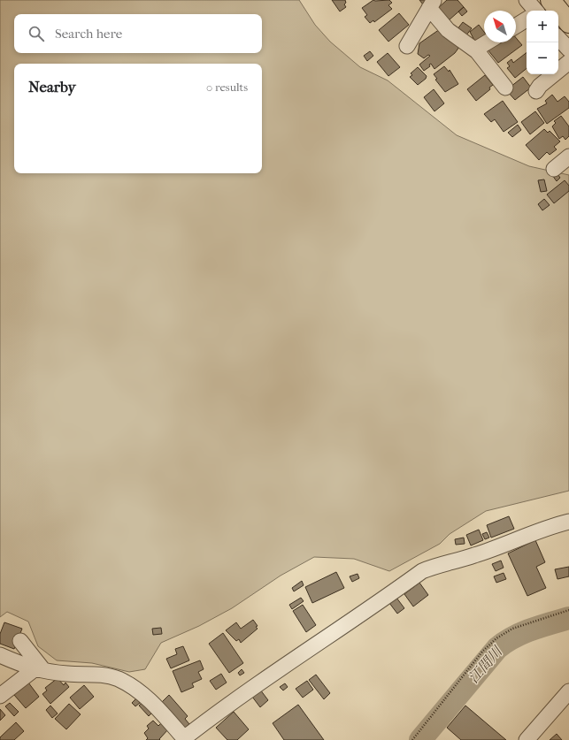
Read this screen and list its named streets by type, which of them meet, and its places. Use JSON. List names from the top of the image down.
{
  "water": ["江間川"],
  "north": "top left",
  "page": {
    "map_buttons": ["+", "−"],
    "search": "Search here",
    "heading": ["Nearby", "0 results"]
  }
}
